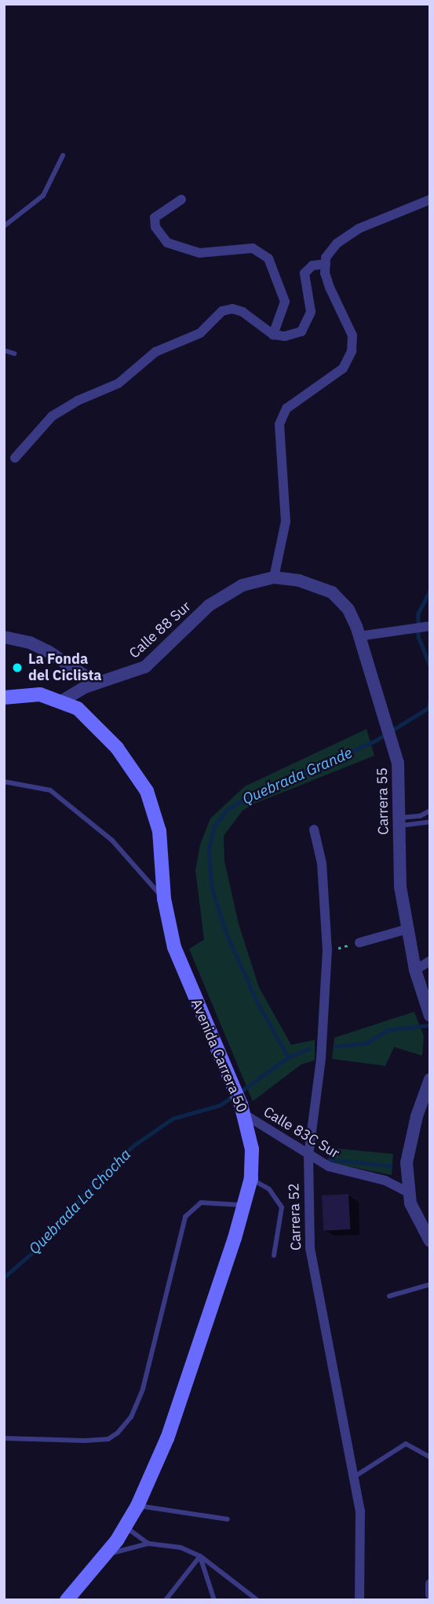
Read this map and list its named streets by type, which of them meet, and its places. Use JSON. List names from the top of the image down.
{
  "streets": {
    "main road": ["Avenida Carrera 50"],
    "street": [
      "Calle 88 Sur",
      "Carrera 55",
      "Calle 83C Sur",
      "Carrera 52"
    ]
  },
  "crossings": [
    ["Calle 88 Sur", "Carrera 55"],
    ["Calle 88 Sur", "Avenida Carrera 50"],
    ["Avenida Carrera 50", "Calle 83C Sur"],
    ["Calle 83C Sur", "Carrera 52"]
  ],
  "water": ["Quebrada Grande", "Quebrada La Chocha"],
  "places": ["La Fonda del Ciclista"]
}
